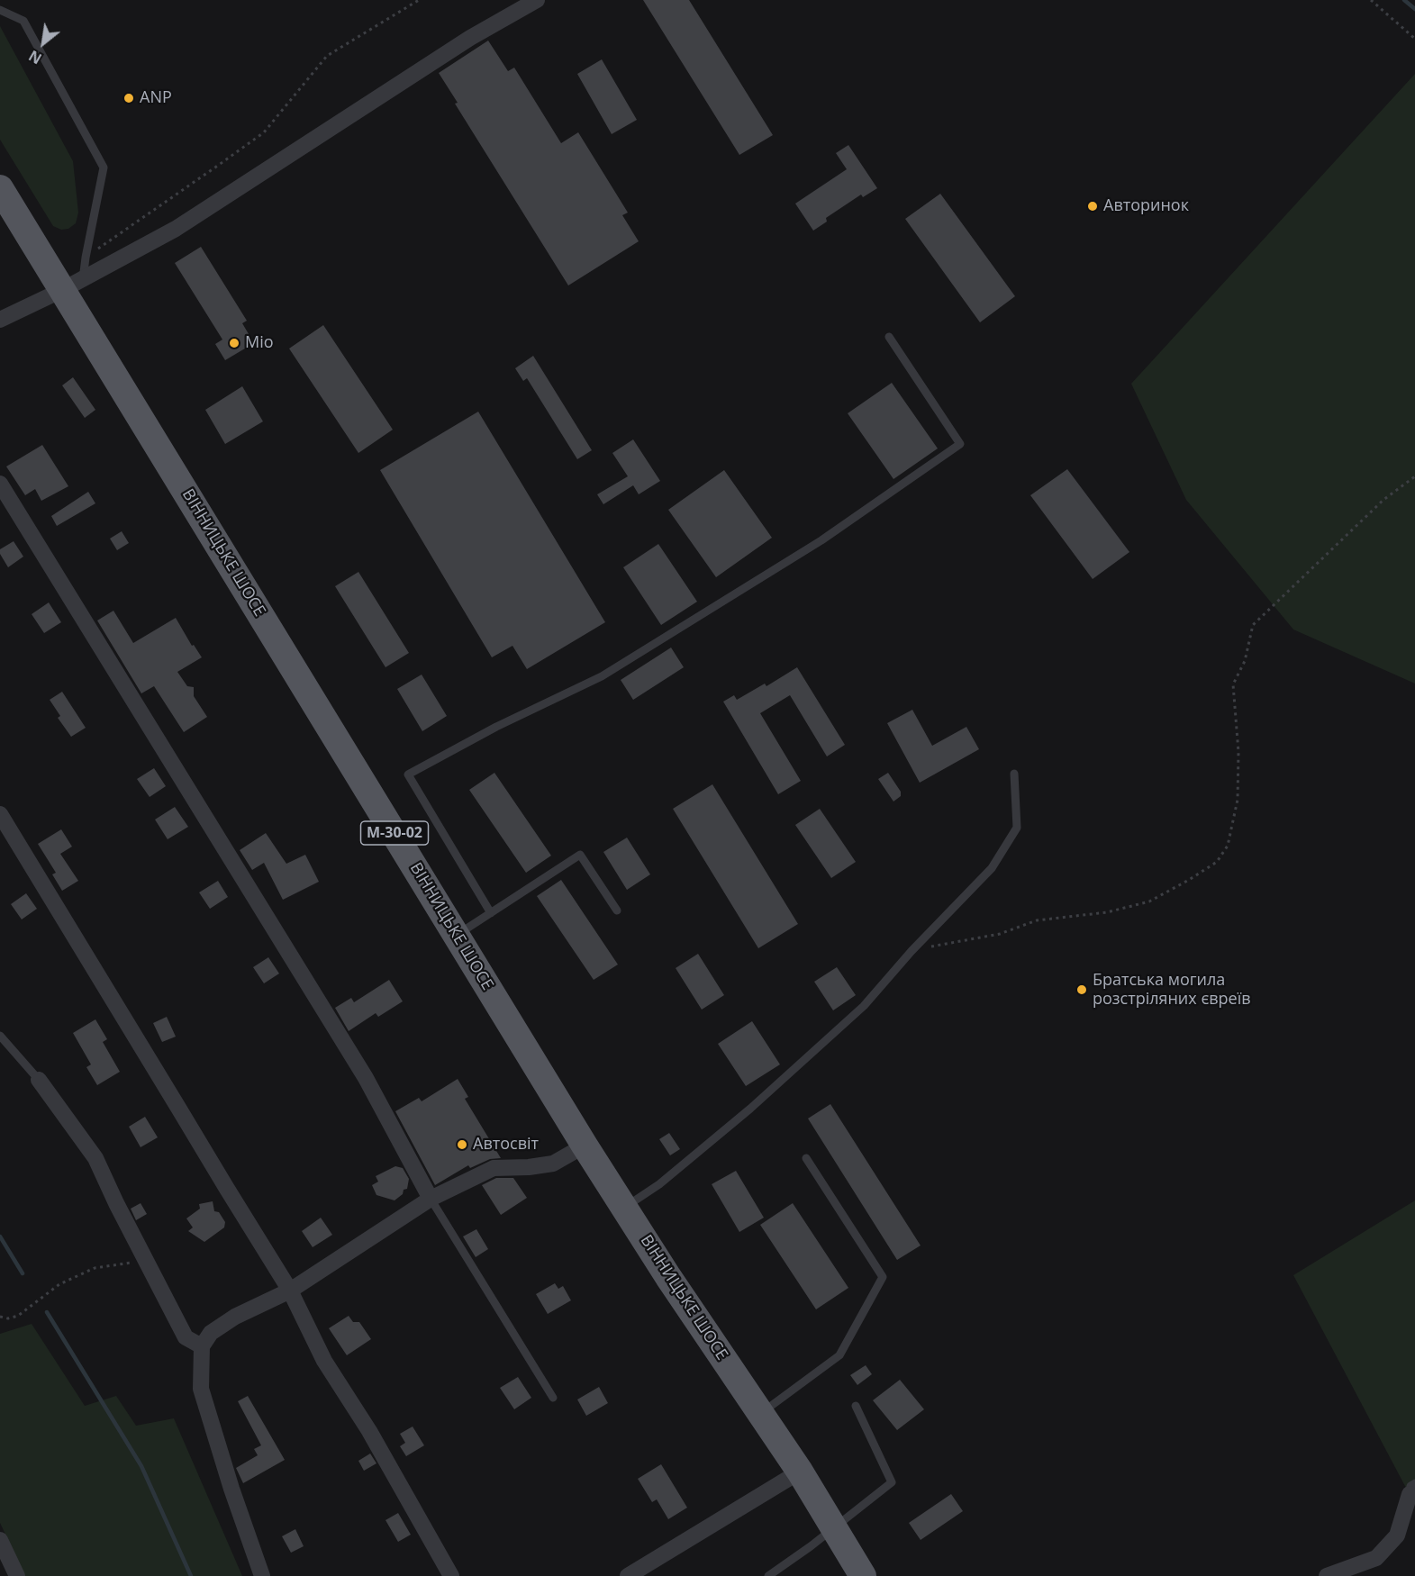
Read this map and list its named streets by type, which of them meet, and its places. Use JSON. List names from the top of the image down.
{
  "streets": {
    "main road": ["ВІННИЦЬКЕ ШОСЕ", "М-30-02"]
  },
  "places": [
    "ANP",
    "Авторинок",
    "Міо",
    "Братська могила розстріляних євреїв",
    "Автосвіт"
  ],
  "north": "bottom left"
}
